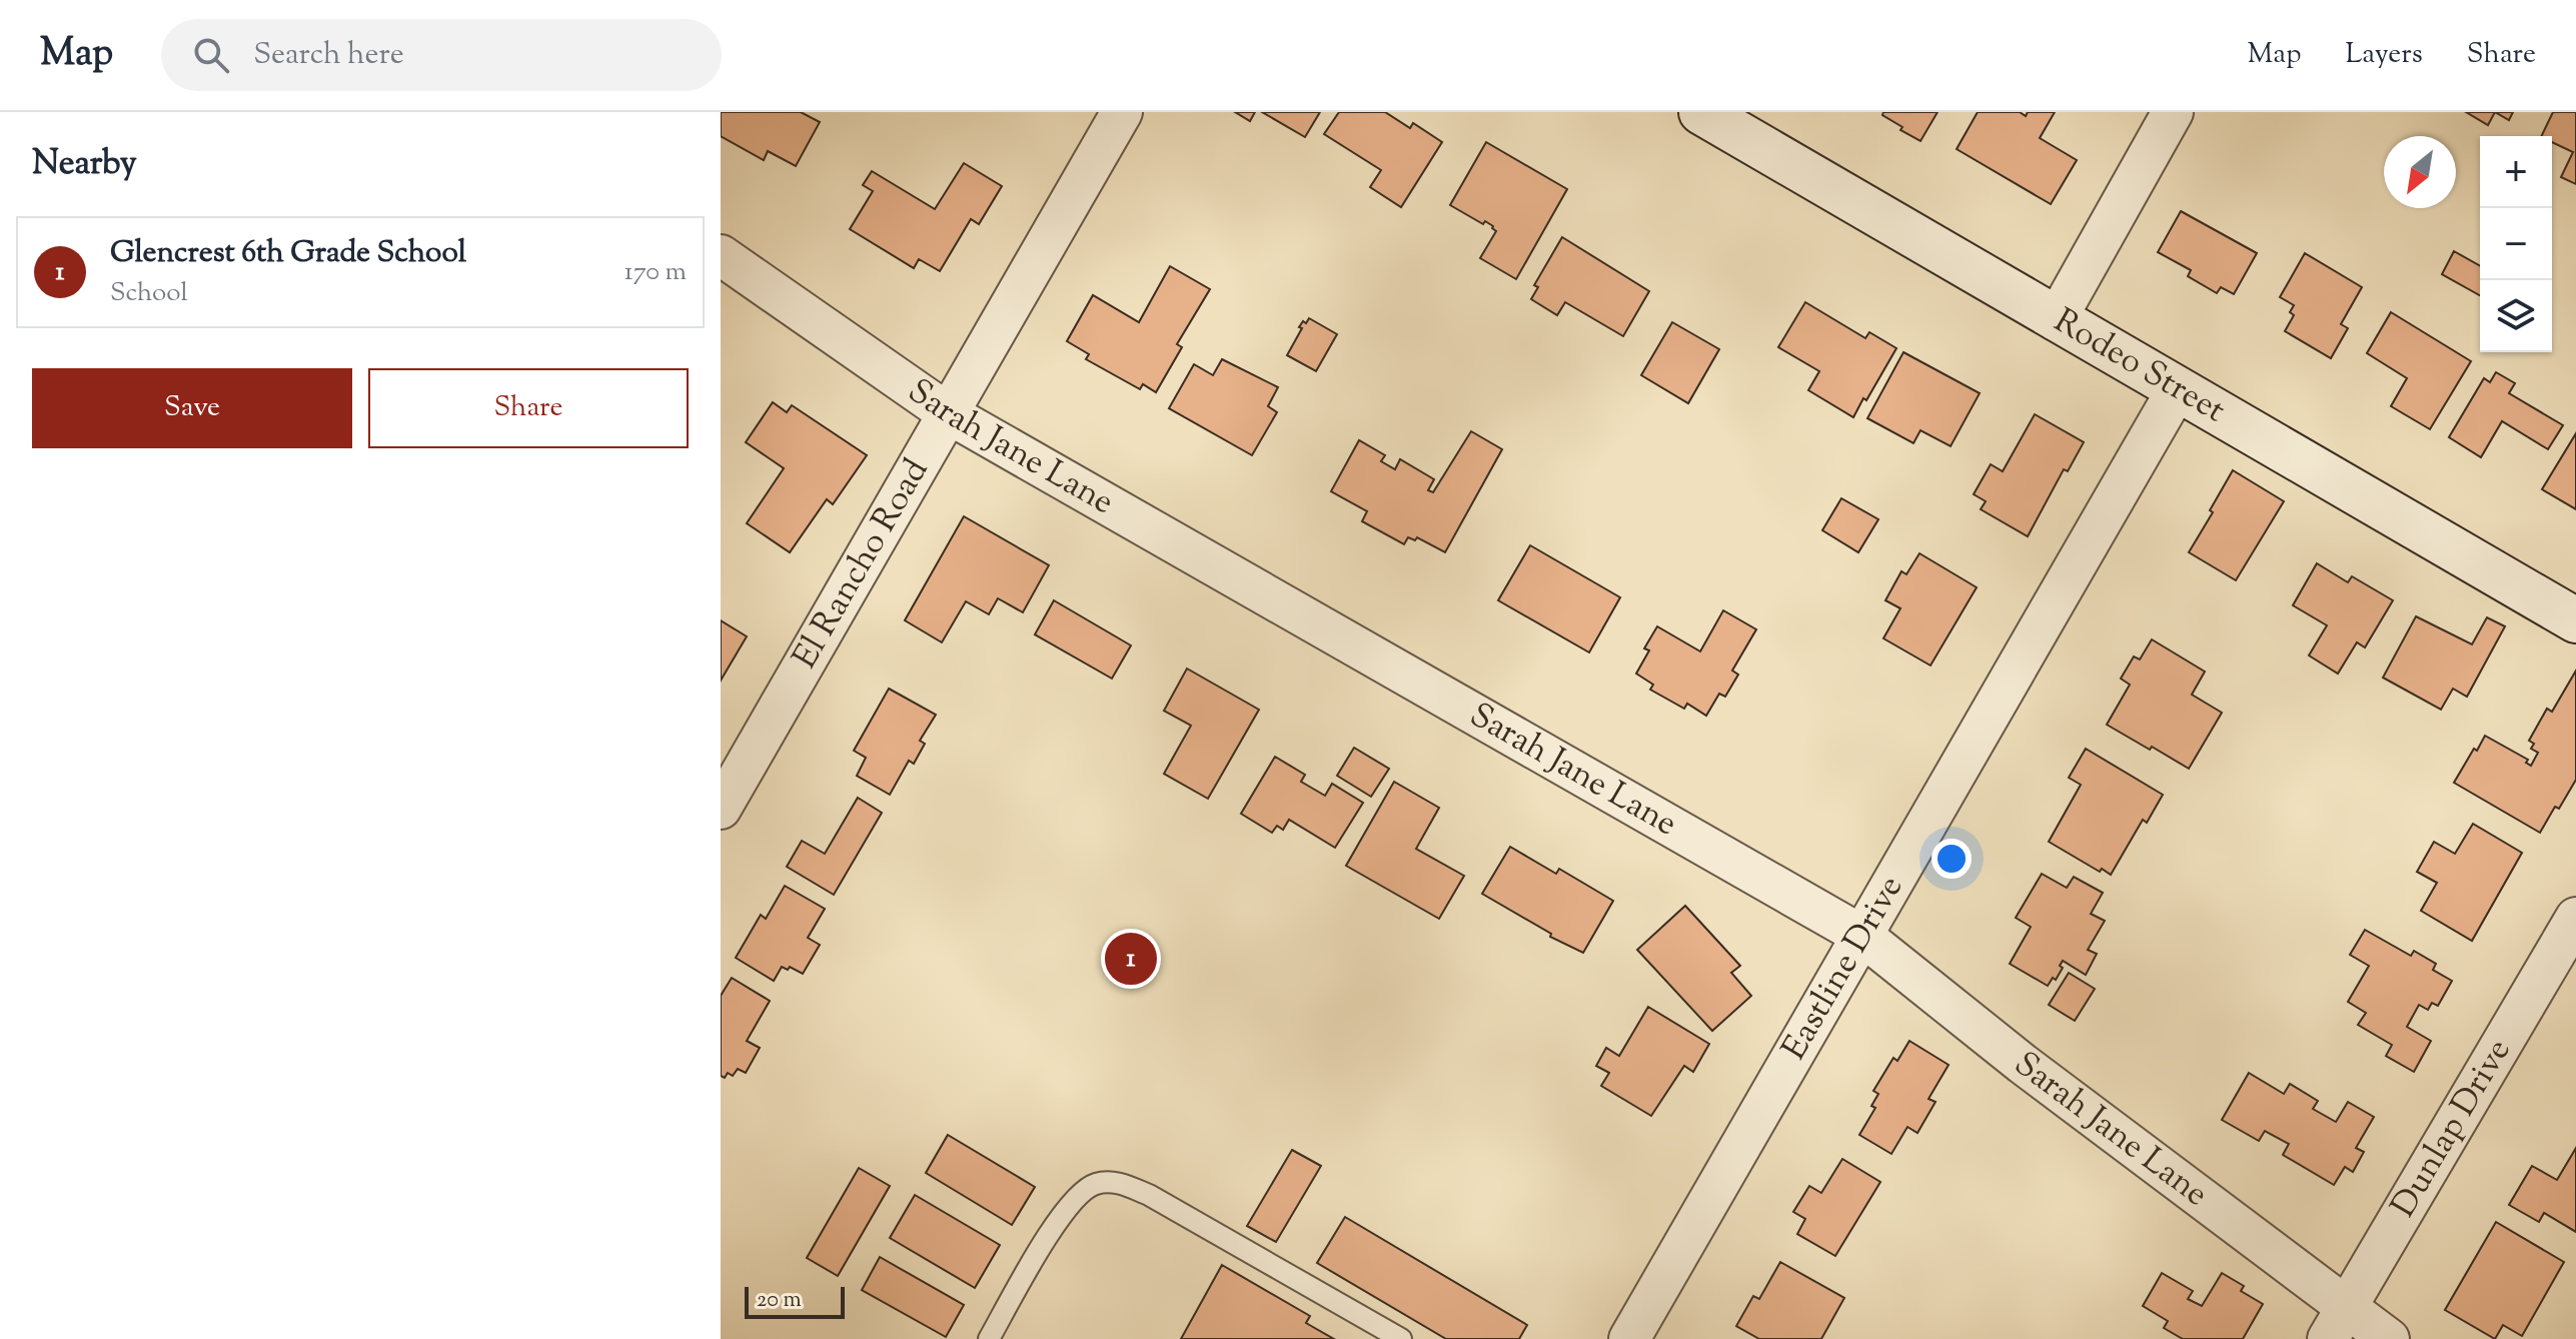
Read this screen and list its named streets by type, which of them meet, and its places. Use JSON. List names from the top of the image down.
{
  "streets": {
    "street": [
      "Rodeo Street",
      "Sarah Jane Lane",
      "El Rancho Road",
      "Eastline Drive",
      "Dunlap Drive"
    ]
  },
  "crossings": [
    ["Rodeo Street", "Eastline Drive"],
    ["Sarah Jane Lane", "El Rancho Road"],
    ["Sarah Jane Lane", "Eastline Drive"],
    ["Sarah Jane Lane", "Dunlap Drive"]
  ],
  "scale_bar": "20 m",
  "north": "bottom left",
  "page": {
    "header": "Map",
    "search": "Search here",
    "nav": ["Map", "Layers", "Share"],
    "heading": "Nearby",
    "map_buttons": ["+", "−"],
    "list": [
      {
        "mark": "1",
        "name": "Glencrest 6th Grade School",
        "note": "School",
        "value": "170 m"
      }
    ],
    "buttons": ["Save", "Share"],
    "pins": "1",
    "scale": "20 m"
  }
}
